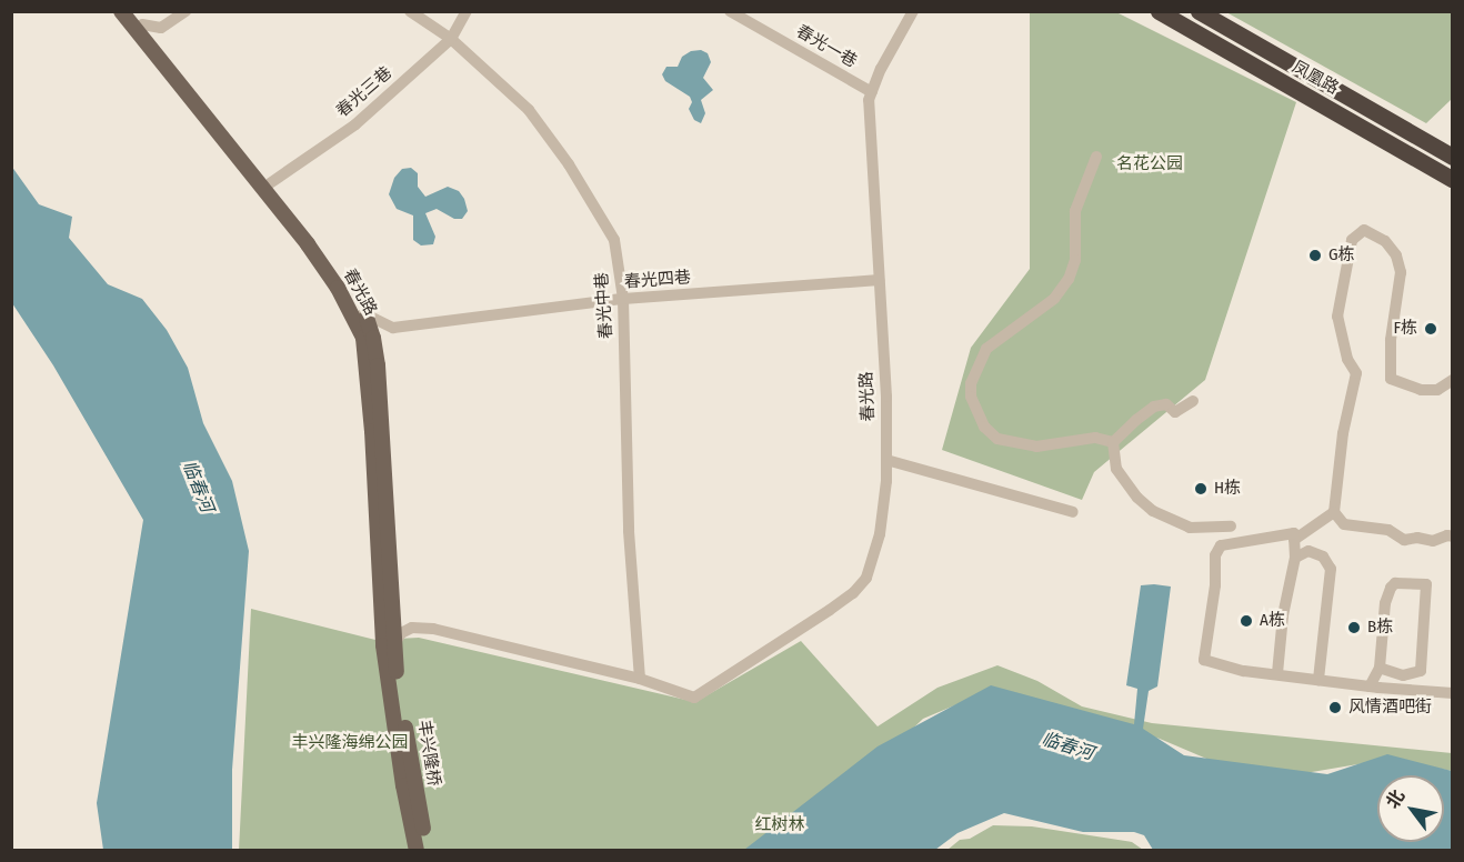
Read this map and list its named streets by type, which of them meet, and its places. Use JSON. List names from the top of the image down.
{
  "streets": {
    "highway": ["凤凰路"],
    "main road": ["春光路", "丰兴隆桥"],
    "street": [
      "春光一巷",
      "春光三巷",
      "春光四巷",
      "春光中巷"
    ]
  },
  "crossings": [
    ["春光一巷", "春光路"],
    ["春光三巷", "春光路"],
    ["春光三巷", "春光中巷"],
    ["春光四巷", "春光路"],
    ["春光四巷", "春光中巷"],
    ["春光路", "春光中巷"],
    ["春光路", "丰兴隆桥"]
  ],
  "water": ["临春河"],
  "parks": ["名花公园", "丰兴隆海绵公园", "红树林"],
  "places": [
    "G栋",
    "F栋",
    "H栋",
    "A栋",
    "B栋",
    "风情酒吧街"
  ],
  "north": "top left"
}
